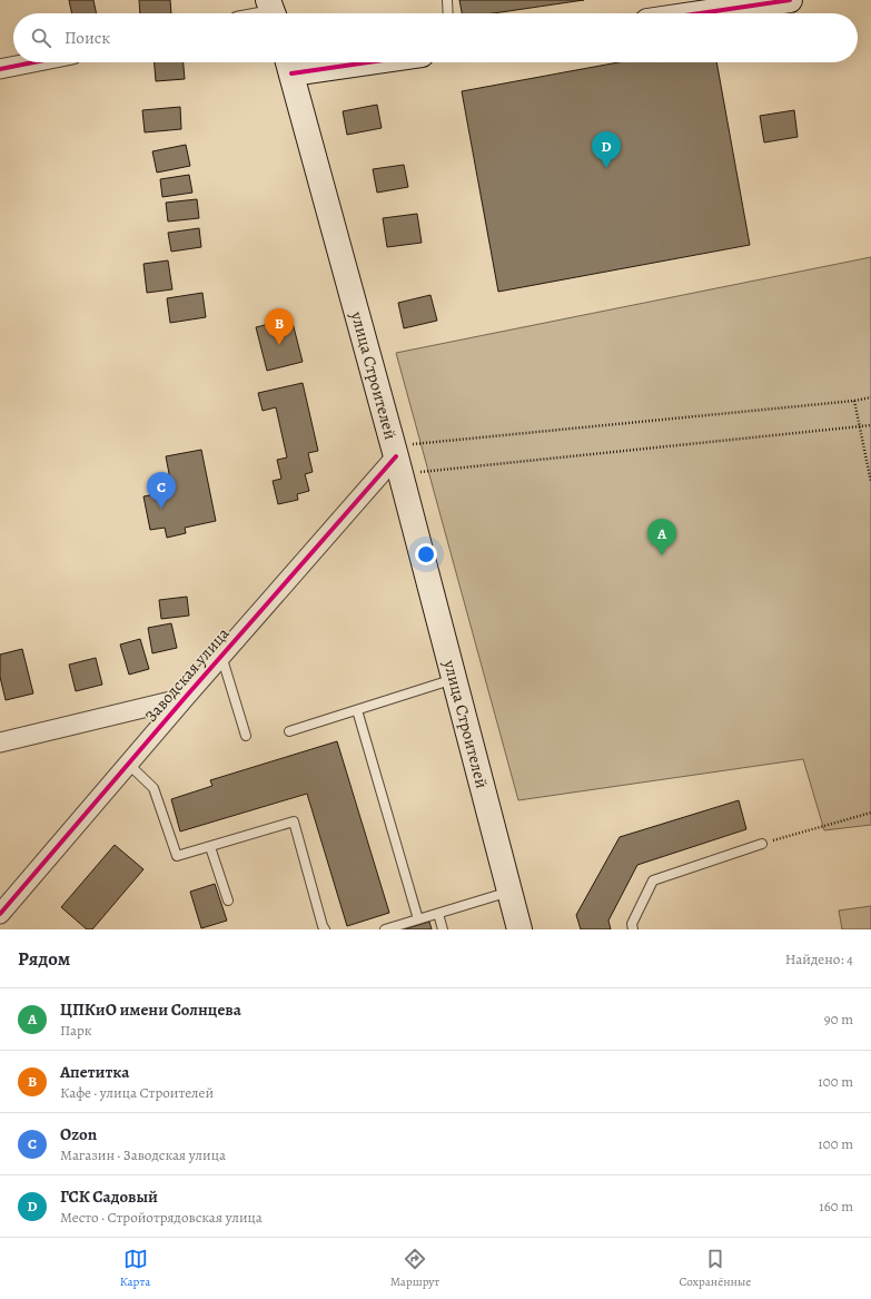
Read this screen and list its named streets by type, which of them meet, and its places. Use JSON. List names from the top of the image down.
{
  "streets": {
    "main road": ["улица Строителей"],
    "street": ["Заводская улица"]
  },
  "crossings": [
    ["улица Строителей", "Заводская улица"]
  ],
  "page": {
    "search": "Поиск",
    "pins": [
      "D",
      "B",
      "C",
      "A"
    ],
    "heading": ["Рядом", "Найдено: 4"],
    "list": [
      {
        "mark": "A",
        "name": "ЦПКиО имени Солнцева",
        "note": "Парк",
        "value": "90 m"
      },
      {
        "mark": "B",
        "name": "Апетитка",
        "note": "Кафе · улица Строителей",
        "value": "100 m"
      },
      {
        "mark": "C",
        "name": "Ozon",
        "note": "Магазин · Заводская улица",
        "value": "100 m"
      },
      {
        "mark": "D",
        "name": "ГСК Садовый",
        "note": "Место · Стройотрядовская улица",
        "value": "160 m"
      }
    ],
    "nav": ["Карта", "Маршрут", "Сохранённые"]
  }
}
